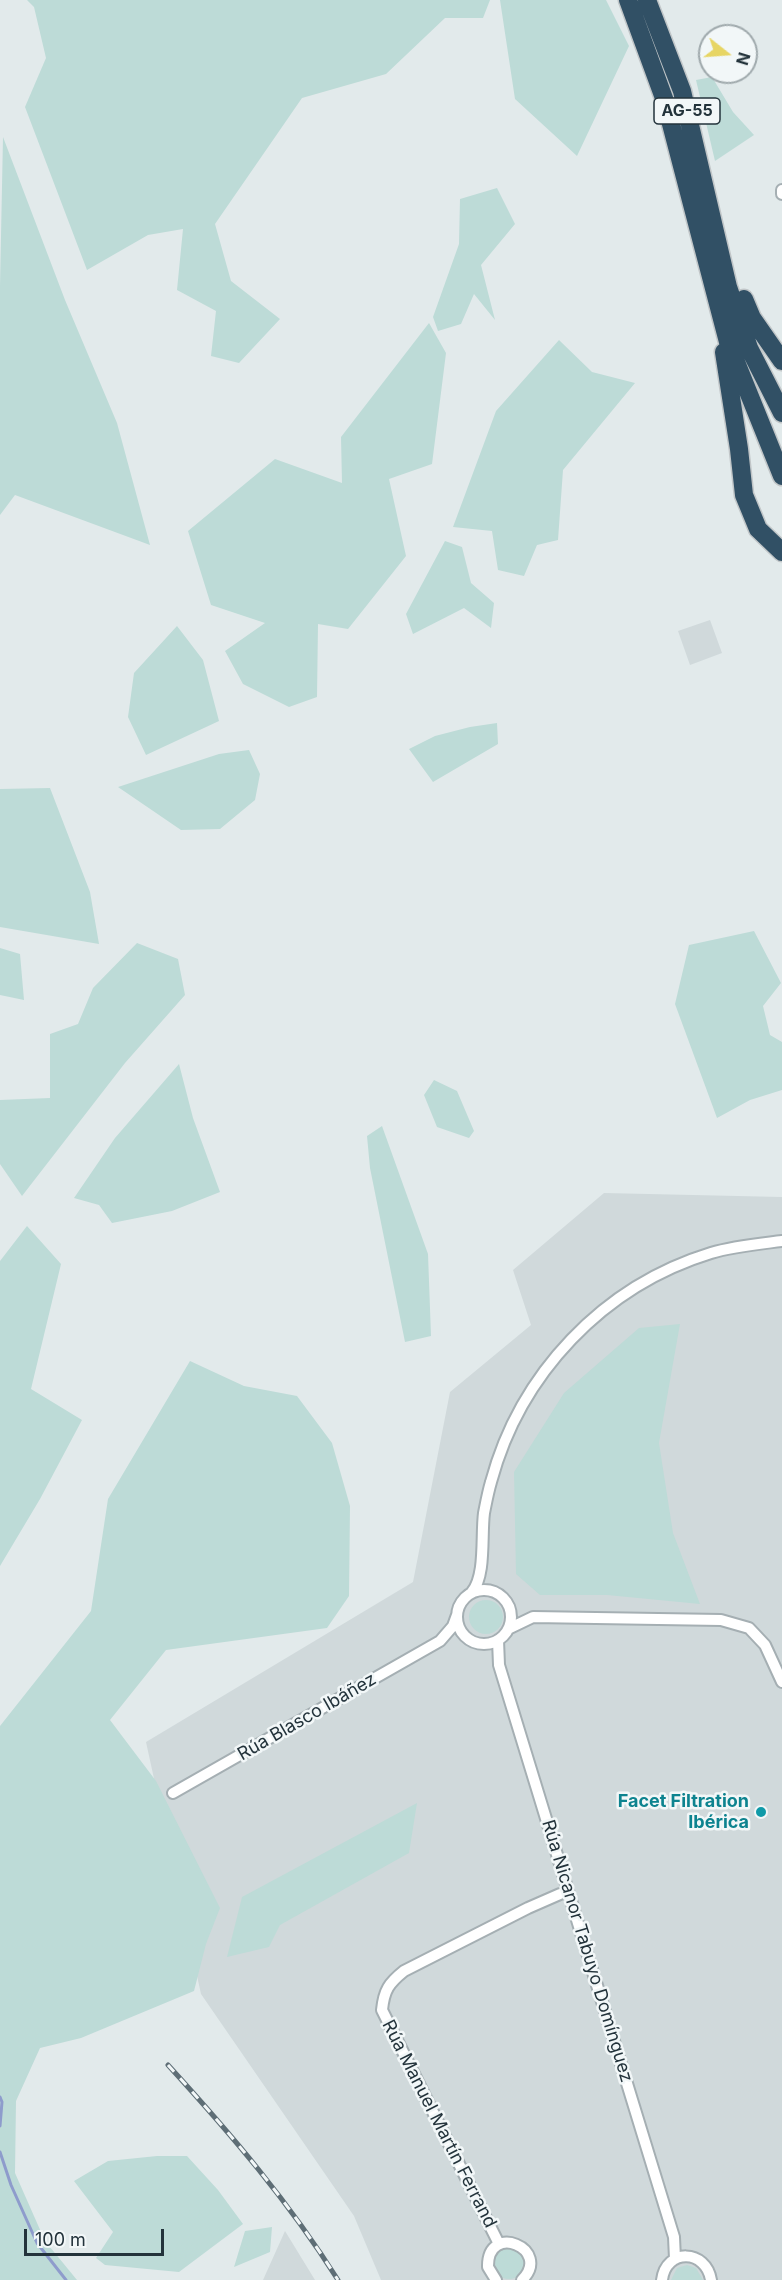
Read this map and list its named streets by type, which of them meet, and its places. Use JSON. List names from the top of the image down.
{
  "streets": {
    "highway": ["AG-55"],
    "street": ["Rúa Blasco Ibáñez", "Rúa Nicanor Tabuyo Domínguez", "Rúa Manuel Martín Ferrand"]
  },
  "crossings": [
    ["Rúa Blasco Ibáñez", "Rúa Nicanor Tabuyo Domínguez"]
  ],
  "places": ["Facet Filtration Ibérica"],
  "scale_bar": "100 m",
  "north": "right"
}
